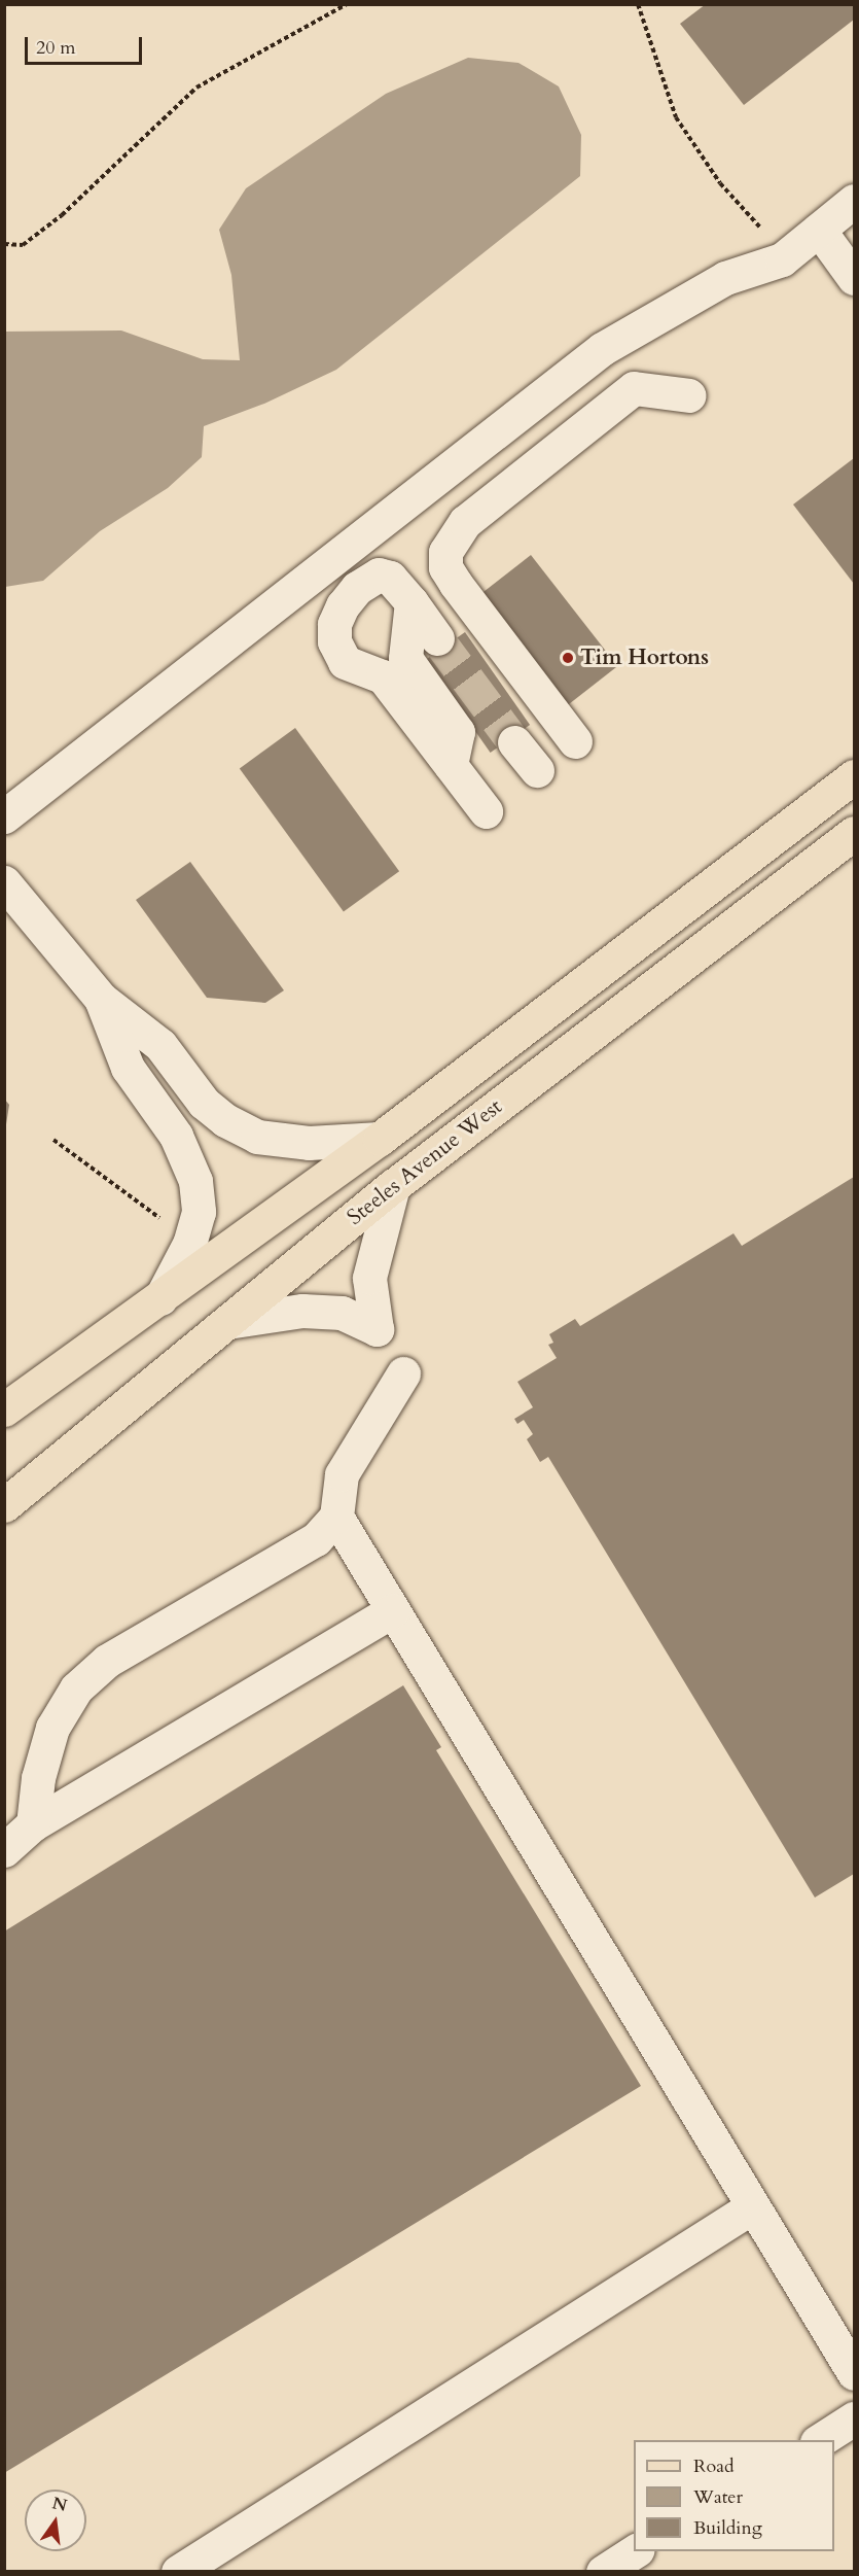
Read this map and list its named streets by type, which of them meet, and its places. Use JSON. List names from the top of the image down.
{
  "streets": {
    "main road": ["Steeles Avenue West"]
  },
  "places": ["Tim Hortons"],
  "legend": ["Road", "Water", "Building"],
  "scale_bar": "20 m",
  "north": "top"
}
